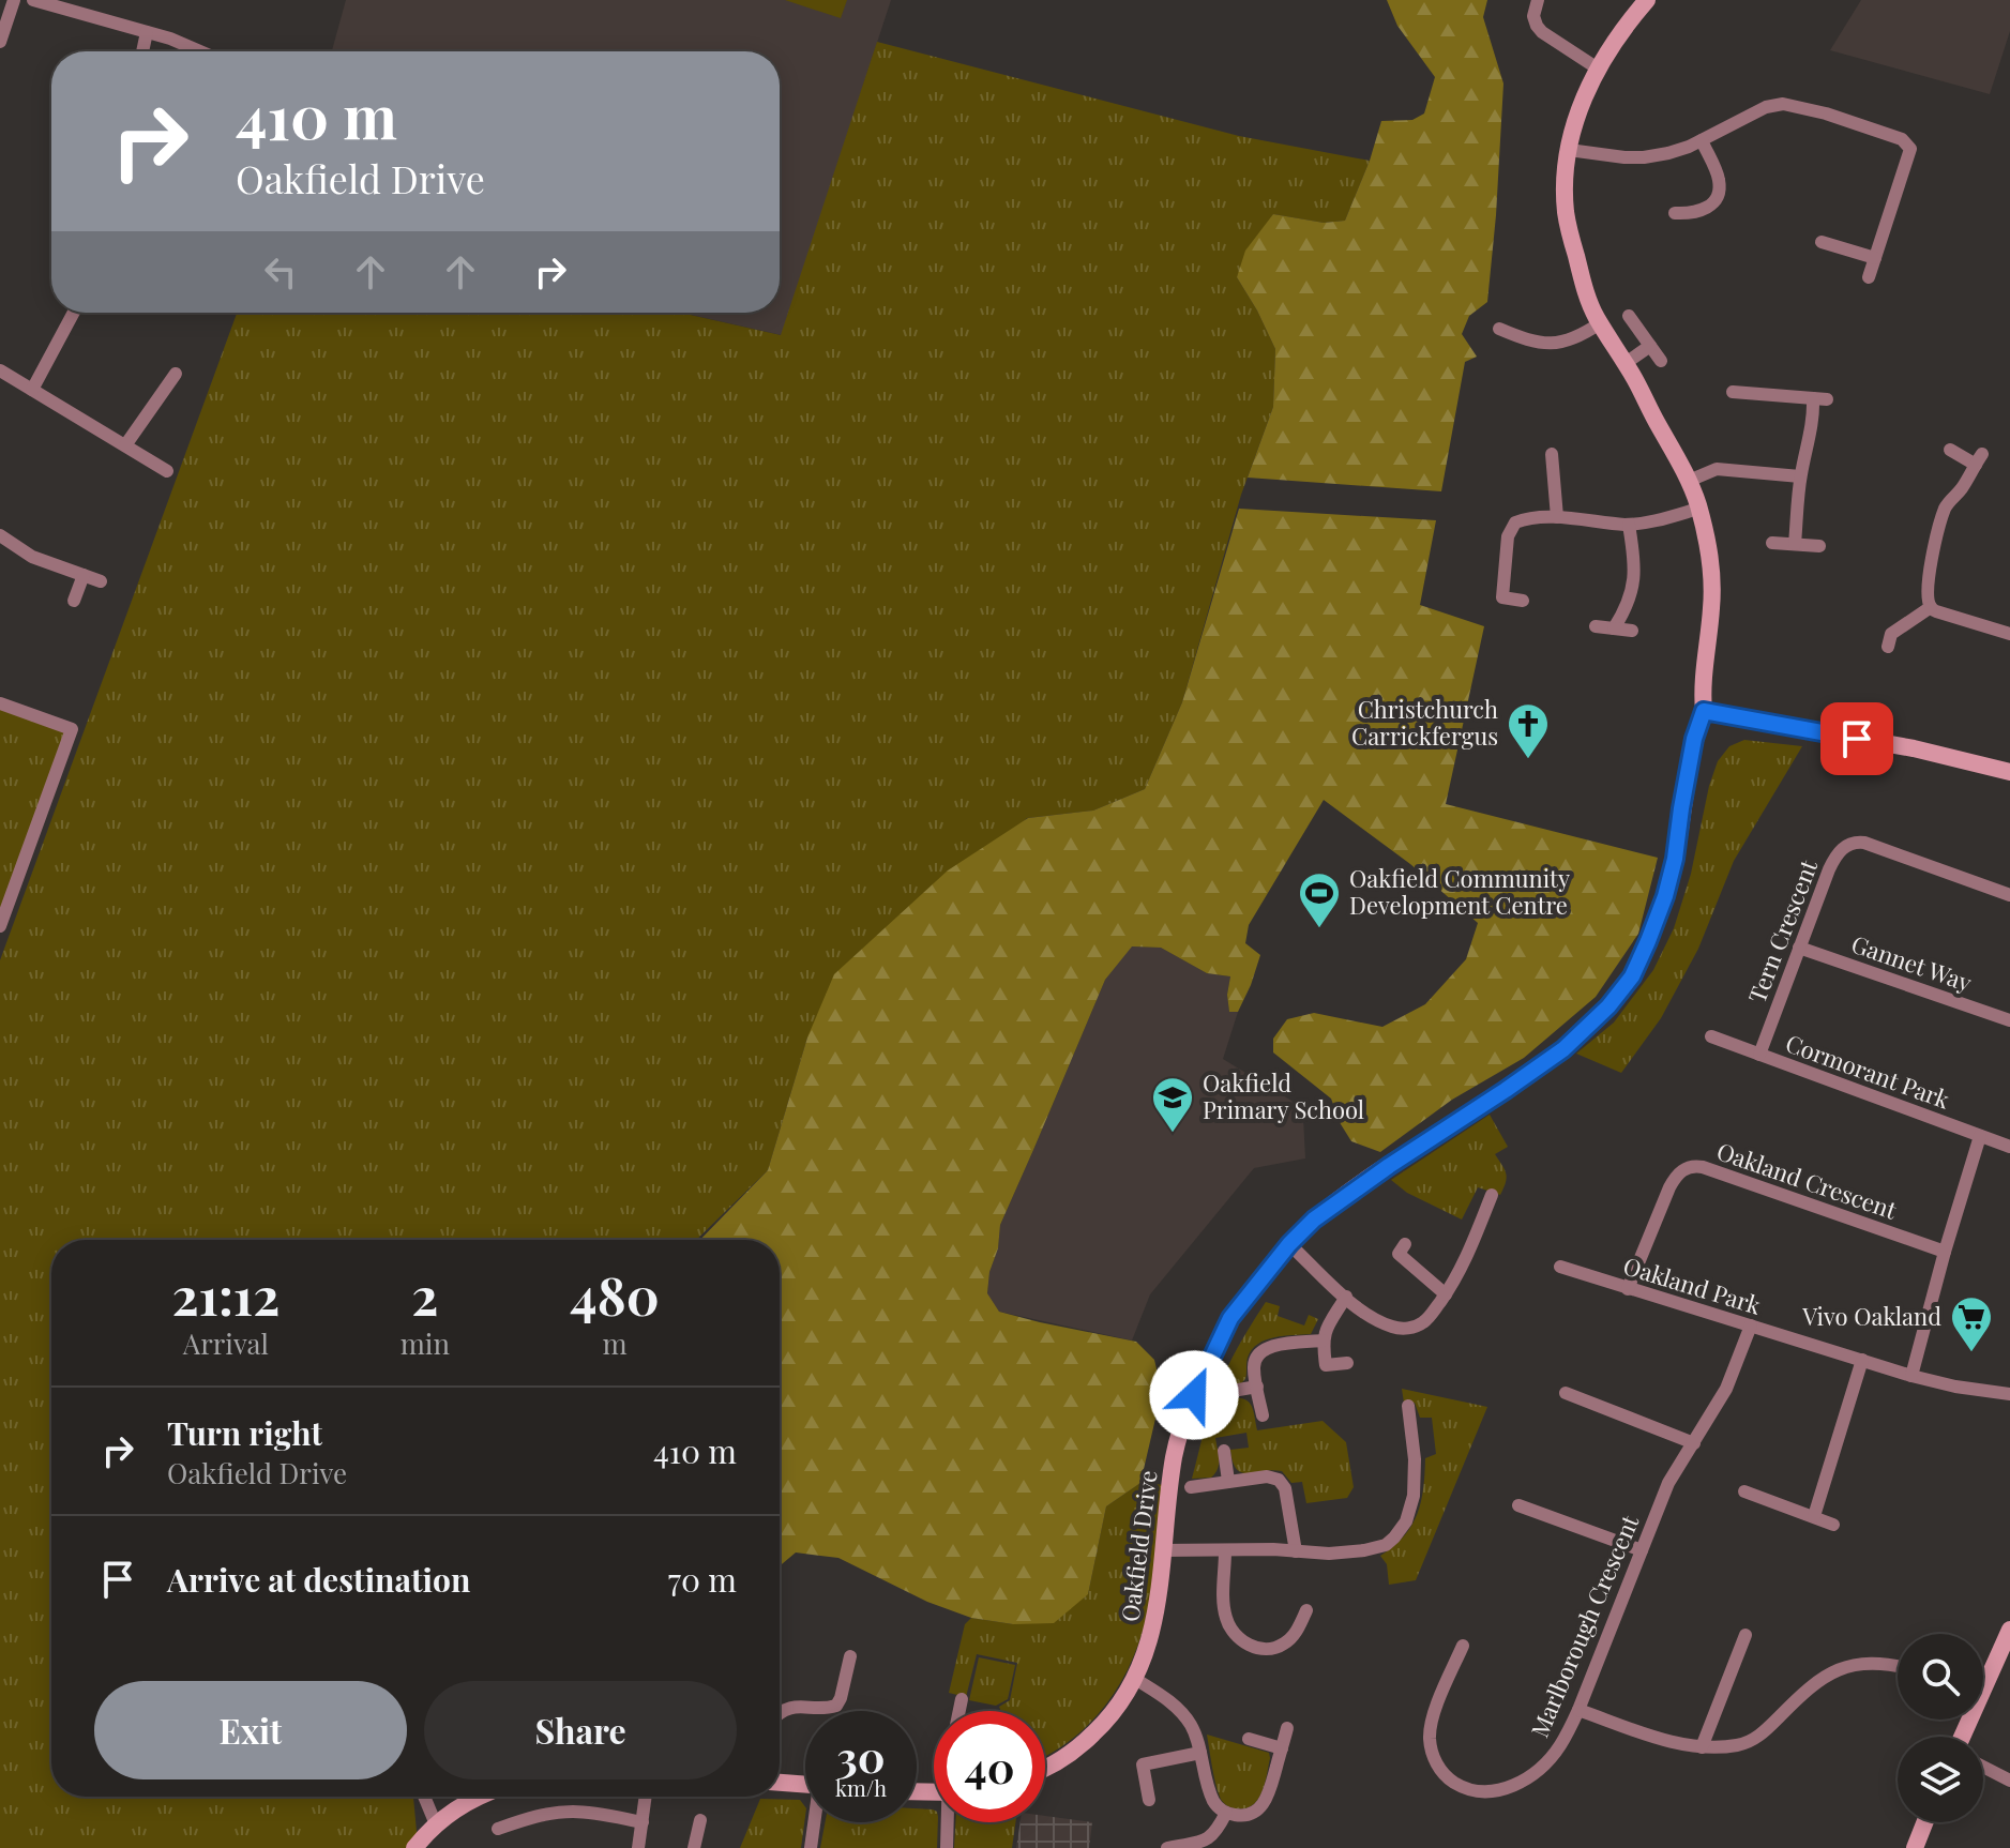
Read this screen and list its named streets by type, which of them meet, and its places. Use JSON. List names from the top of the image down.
{
  "streets": {
    "street": [
      "Tern Crescent",
      "Gannet Way",
      "Cormorant Park",
      "Oakland Crescent",
      "Oakland Park",
      "Oakfield Drive",
      "Marlborough Crescent"
    ]
  },
  "crossings": [
    ["Tern Crescent", "Gannet Way"],
    ["Tern Crescent", "Cormorant Park"],
    ["Oakland Crescent", "Oakland Park"],
    ["Oakland Park", "Marlborough Crescent"]
  ],
  "places": {
    "church": ["Christchurch Carrickfergus"],
    "sports": ["Oakfield Community Development Centre"],
    "school or university": ["Oakfield Primary School"],
    "supermarket": ["Vivo Oakland"]
  },
  "page": {
    "turn": ["410 m", "Oakfield Drive"],
    "eta": [
      "21:12",
      "Arrival",
      "2",
      "min",
      "480",
      "m"
    ],
    "list": [
      {
        "name": "Turn right",
        "note": "Oakfield Drive",
        "value": "410 m"
      },
      {
        "name": "Arrive at destination",
        "value": "70 m"
      }
    ],
    "buttons": ["Exit", "Share"],
    "speed": "30 km/h",
    "limit": "40"
  }
}
